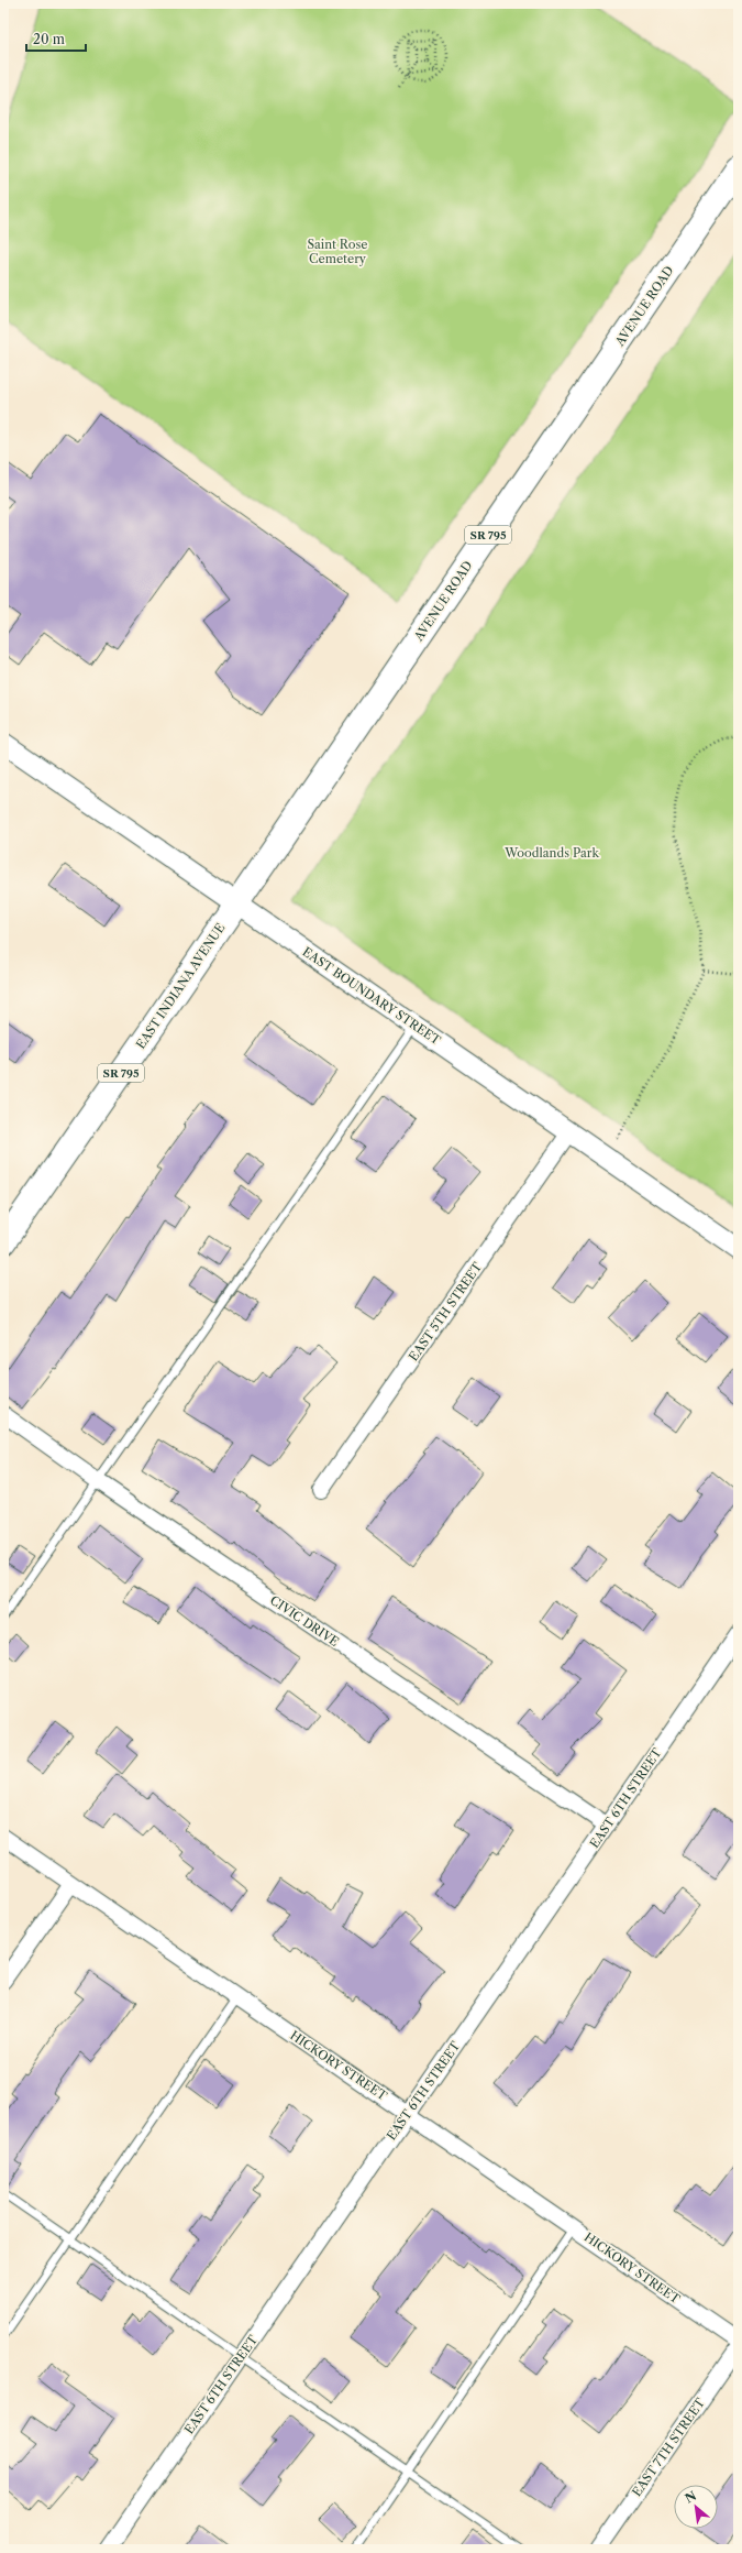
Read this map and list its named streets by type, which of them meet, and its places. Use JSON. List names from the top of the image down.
{
  "streets": {
    "main road": ["AVENUE ROAD", "SR 795", "EAST INDIANA AVENUE"],
    "street": [
      "EAST BOUNDARY STREET",
      "EAST 5TH STREET",
      "CIVIC DRIVE",
      "EAST 6TH STREET",
      "HICKORY STREET",
      "EAST 7TH STREET"
    ]
  },
  "crossings": [
    ["AVENUE ROAD", "EAST INDIANA AVENUE"],
    ["AVENUE ROAD", "EAST BOUNDARY STREET"],
    ["EAST INDIANA AVENUE", "EAST BOUNDARY STREET"],
    ["EAST BOUNDARY STREET", "EAST 5TH STREET"],
    ["CIVIC DRIVE", "EAST 6TH STREET"],
    ["EAST 6TH STREET", "HICKORY STREET"]
  ],
  "parks": ["Saint Rose Cemetery", "Woodlands Park"],
  "scale_bar": "20 m",
  "north": "top left"
}
